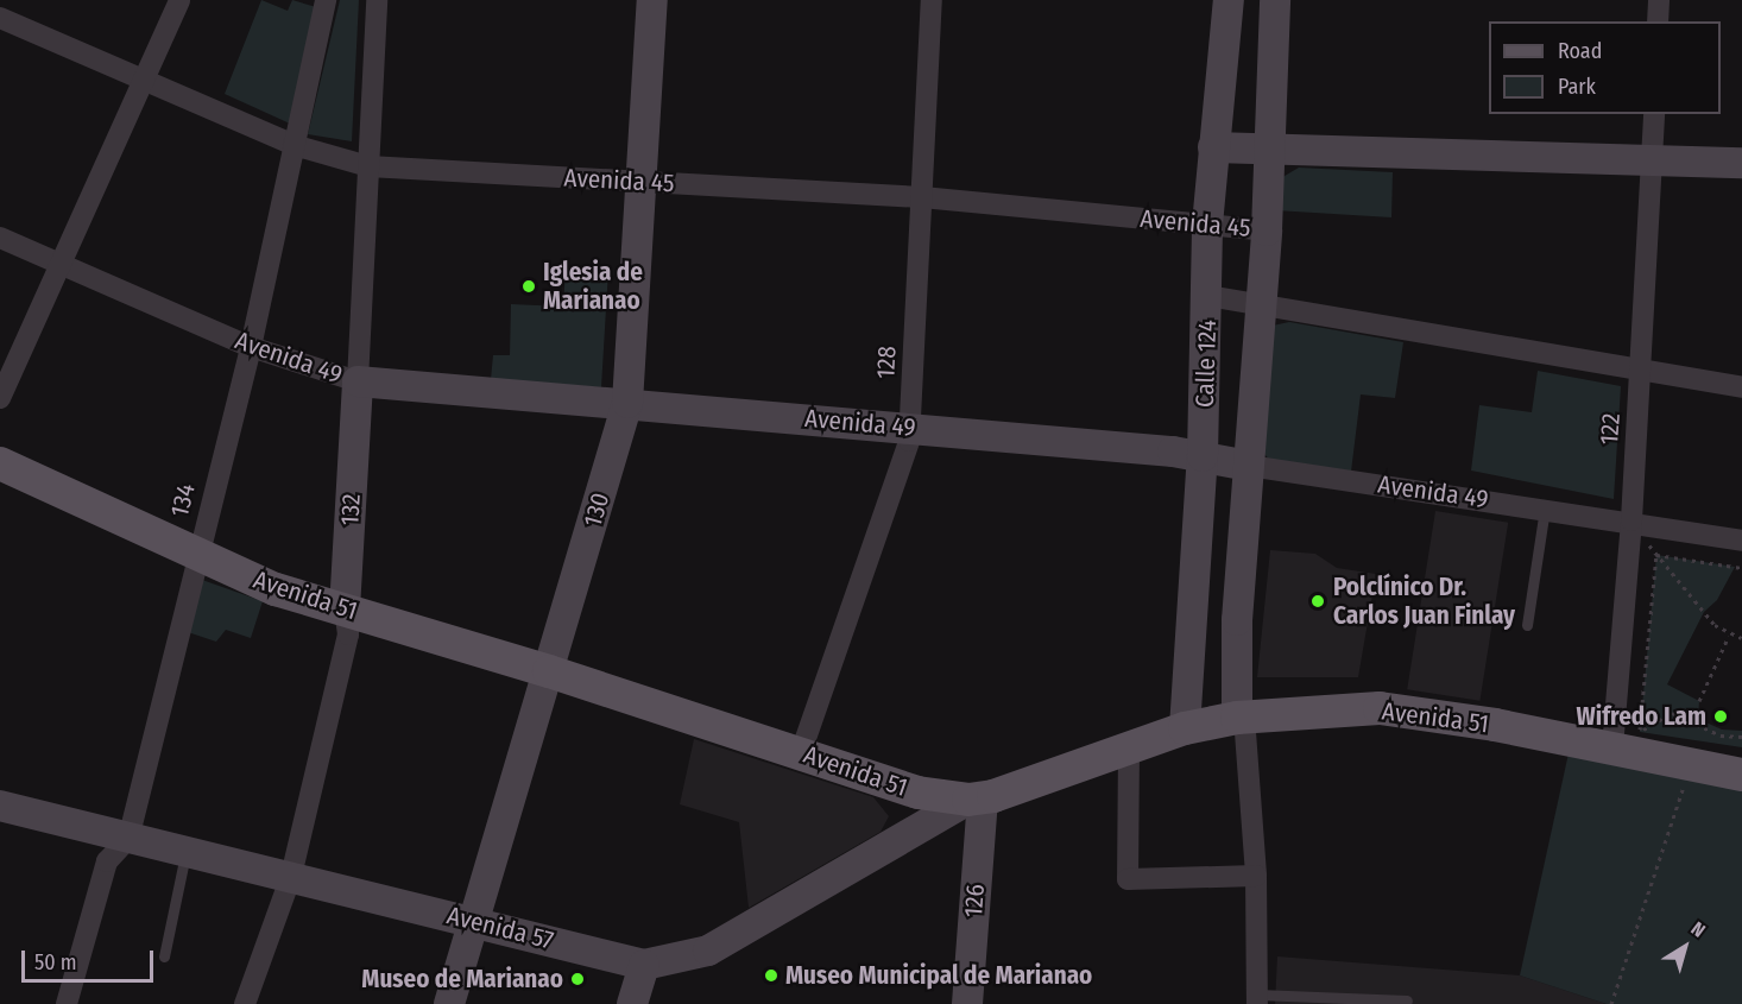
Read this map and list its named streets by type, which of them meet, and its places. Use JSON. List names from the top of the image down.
{
  "streets": {
    "main road": ["Avenida 51"],
    "street": [
      "Avenida 45",
      "Avenida 49",
      "128",
      "Calle 124",
      "122",
      "134",
      "132",
      "130",
      "126",
      "Avenida 57"
    ]
  },
  "crossings": [
    ["Avenida 45", "128"],
    ["Avenida 45", "Calle 124"],
    ["Avenida 45", "134"],
    ["Avenida 45", "132"],
    ["Avenida 45", "130"],
    ["Avenida 49", "128"],
    ["Avenida 49", "Calle 124"],
    ["Avenida 49", "122"],
    ["Avenida 49", "134"],
    ["Avenida 49", "132"],
    ["Avenida 49", "130"],
    ["128", "Avenida 51"],
    ["Calle 124", "Avenida 51"],
    ["122", "Avenida 51"],
    ["134", "Avenida 51"],
    ["134", "Avenida 57"],
    ["132", "Avenida 51"],
    ["132", "Avenida 57"],
    ["130", "Avenida 51"],
    ["130", "Avenida 57"],
    ["Avenida 51", "126"],
    ["Avenida 51", "Avenida 57"],
    ["126", "Avenida 57"]
  ],
  "places": [
    "Iglesia de Marianao",
    "Polclínico Dr. Carlos Juan Finlay",
    "Wifredo Lam",
    "Museo Municipal de Marianao",
    "Museo de Marianao"
  ],
  "legend": ["Road", "Park"],
  "scale_bar": "50 m",
  "north": "top right"
}
